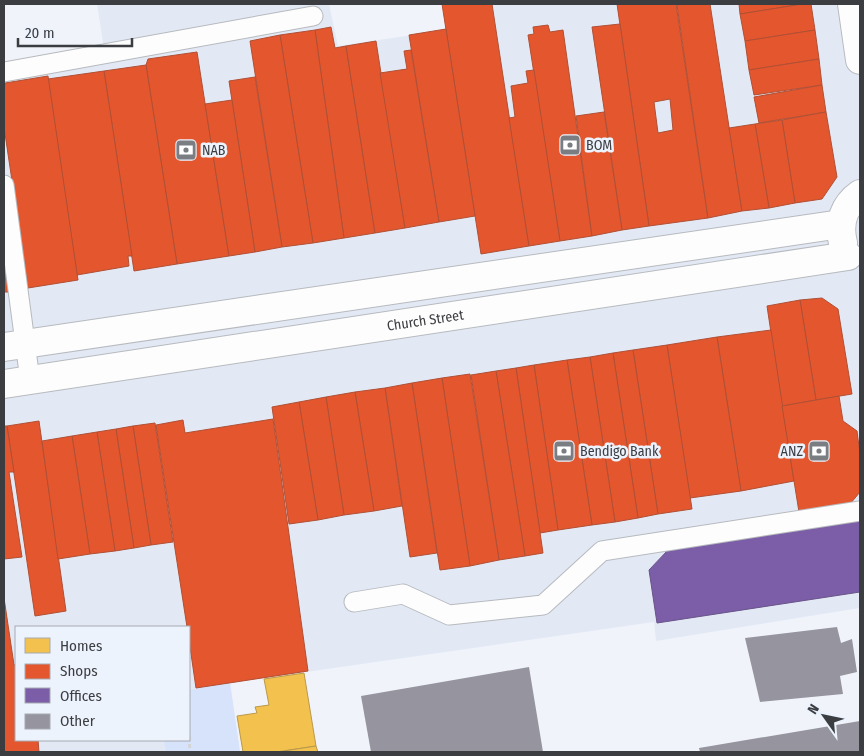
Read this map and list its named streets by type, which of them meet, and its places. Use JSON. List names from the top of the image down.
{
  "streets": {
    "street": ["Church Street"]
  },
  "places": {
    "bank": [
      "BOM",
      "NAB",
      "Bendigo Bank",
      "ANZ"
    ]
  },
  "legend": [
    "Homes",
    "Shops",
    "Offices",
    "Other"
  ],
  "scale_bar": "20 m",
  "north": "top left"
}
